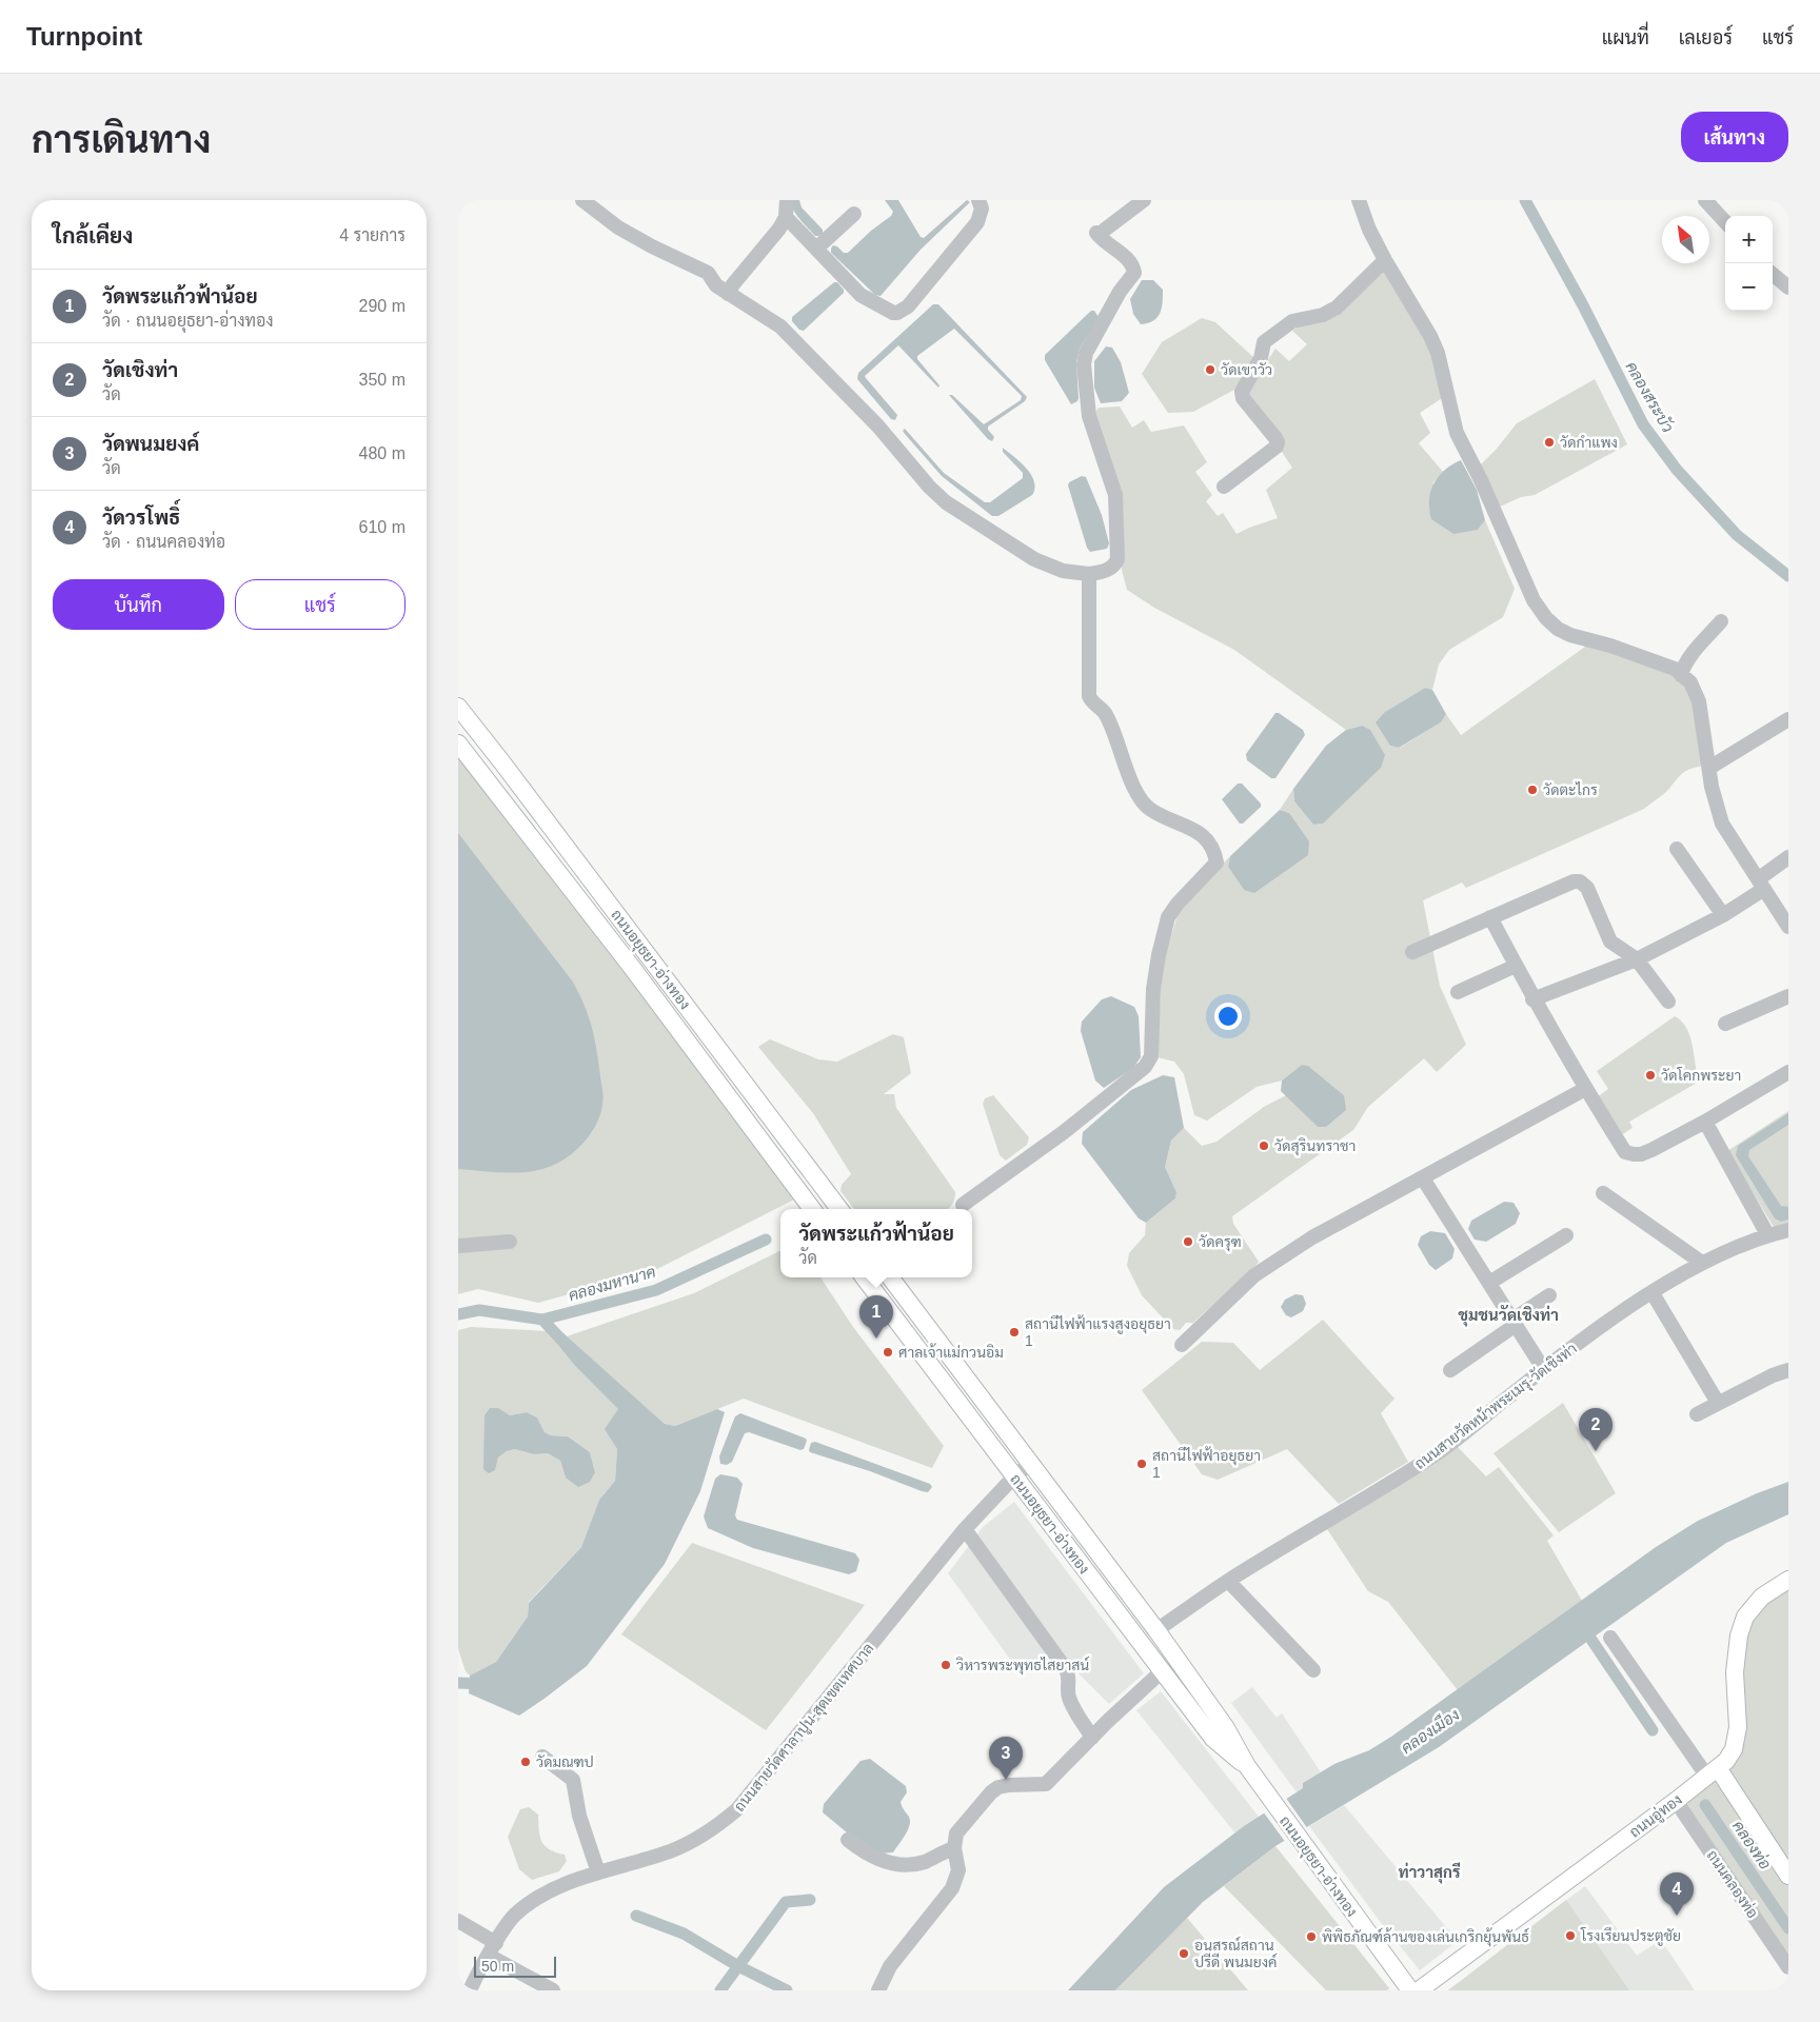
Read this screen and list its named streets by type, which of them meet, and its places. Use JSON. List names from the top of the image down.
{
  "streets": {
    "main road": ["ถนนอยุธยา-อ่างทอง", "ถนนอู่ทอง"],
    "street": ["ถนนสายวัดหน้าพระเมรุ-วัดเชิงท่า", "ถนนสายวัดศาลาปูน-สุดเขตเทศบาล", "ถนนคลองท่อ"]
  },
  "crossings": [
    ["ถนนอยุธยา-อ่างทอง", "ถนนสายวัดหน้าพระเมรุ-วัดเชิงท่า"],
    ["ถนนอยุธยา-อ่างทอง", "ถนนสายวัดศาลาปูน-สุดเขตเทศบาล"],
    ["ถนนอู่ทอง", "ถนนคลองท่อ"]
  ],
  "districts": ["ชุมชนวัดเชิงท่า", "ท่าวาสุกรี"],
  "water": [
    "คลองสระบัว",
    "คลองมหานาค",
    "คลองเมือง",
    "คลองท่อ"
  ],
  "places": [
    "วัดเขาวัว",
    "วัดกำแพง",
    "วัดตะไกร",
    "วัดโคกพระยา",
    "วัดสุรินทราชา",
    "วัดครุฑ",
    "สถานีไฟฟ้าแรงสูงอยุธยา 1",
    "ศาลเจ้าแม่กวนอิม",
    "สถานีไฟฟ้าอยุธยา 1",
    "วิหารพระพุทธไสยาสน์",
    "วัดมณฑป",
    "โรงเรียนประตูชัย",
    "พิพิธภัณฑ์ล้านของเล่นเกริกยุ้นพันธ์",
    "อนุสรณ์สถาน ปรีดี พนมยงค์"
  ],
  "scale_bar": "50 m",
  "north": "top left",
  "page": {
    "header": "Turnpoint",
    "nav": ["แผนที่", "เลเยอร์", "แชร์"],
    "buttons": [
      "เส้นทาง",
      ["บันทึก", "แชร์"]
    ],
    "title": "การเดินทาง",
    "heading": ["ใกล้เคียง", "4 รายการ"],
    "map_buttons": ["+", "−"],
    "list": [
      {
        "mark": "1",
        "name": "วัดพระแก้วฟ้าน้อย",
        "note": "วัด · ถนนอยุธยา-อ่างทอง",
        "value": "290 m"
      },
      {
        "mark": "2",
        "name": "วัดเชิงท่า",
        "note": "วัด",
        "value": "350 m"
      },
      {
        "mark": "3",
        "name": "วัดพนมยงค์",
        "note": "วัด",
        "value": "480 m"
      },
      {
        "mark": "4",
        "name": "วัดวรโพธิ์",
        "note": "วัด · ถนนคลองท่อ",
        "value": "610 m"
      }
    ],
    "popup": ["วัดพระแก้วฟ้าน้อย", "วัด"],
    "pins": [
      "1",
      "2",
      "3",
      "4"
    ],
    "scale": "50 m"
  }
}
